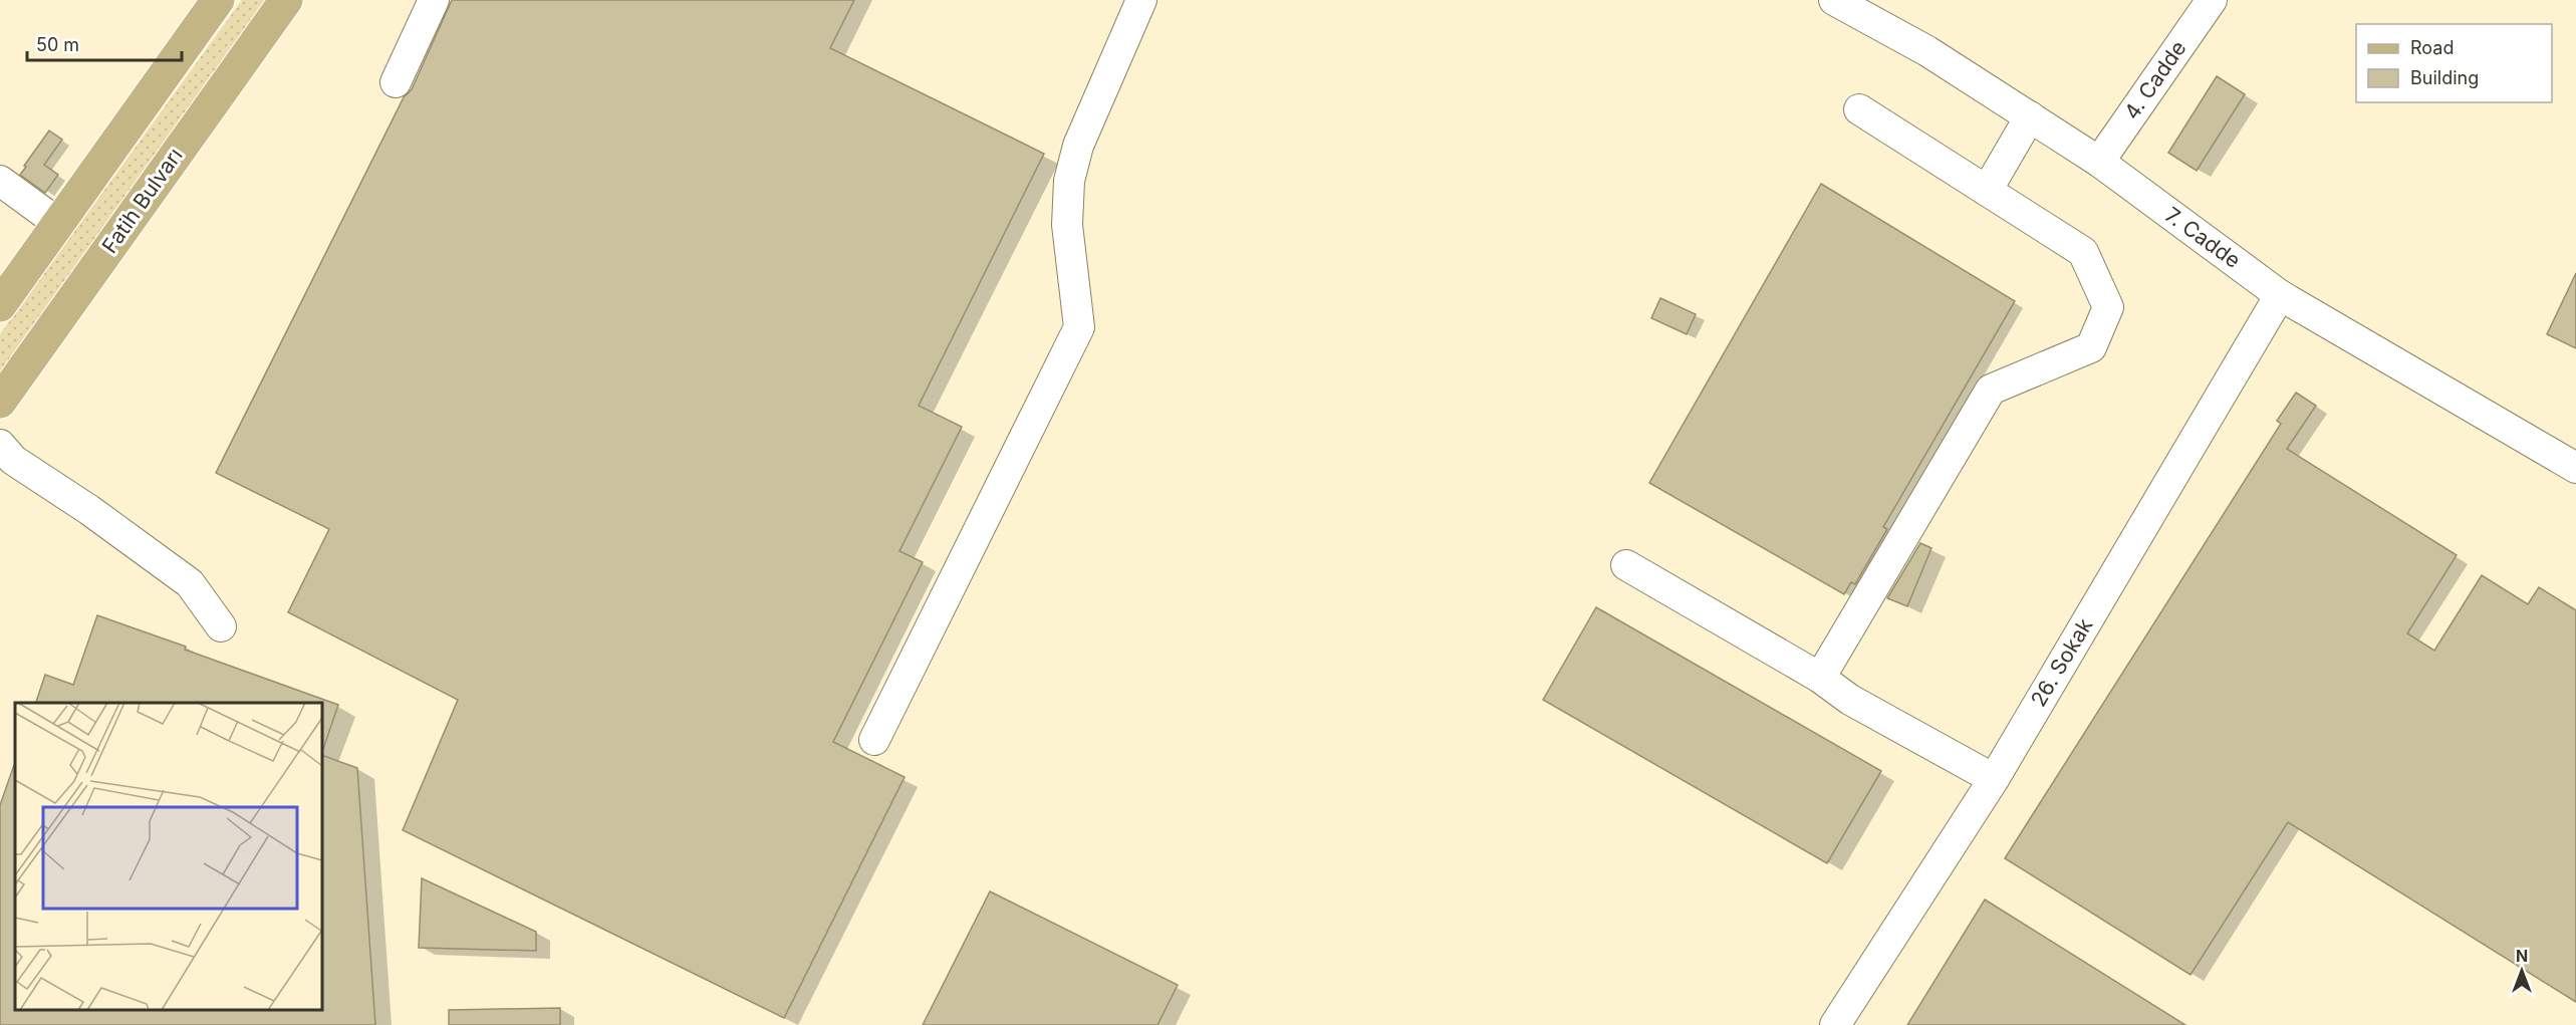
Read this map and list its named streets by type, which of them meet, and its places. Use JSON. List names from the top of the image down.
{
  "streets": {
    "main road": ["Fatih Bulvarı"],
    "street": ["4. Cadde", "7. Cadde", "26. Sokak"]
  },
  "crossings": [
    ["4. Cadde", "7. Cadde"],
    ["7. Cadde", "26. Sokak"]
  ],
  "legend": ["Road", "Building"],
  "scale_bar": "50 m",
  "north": "top"
}
